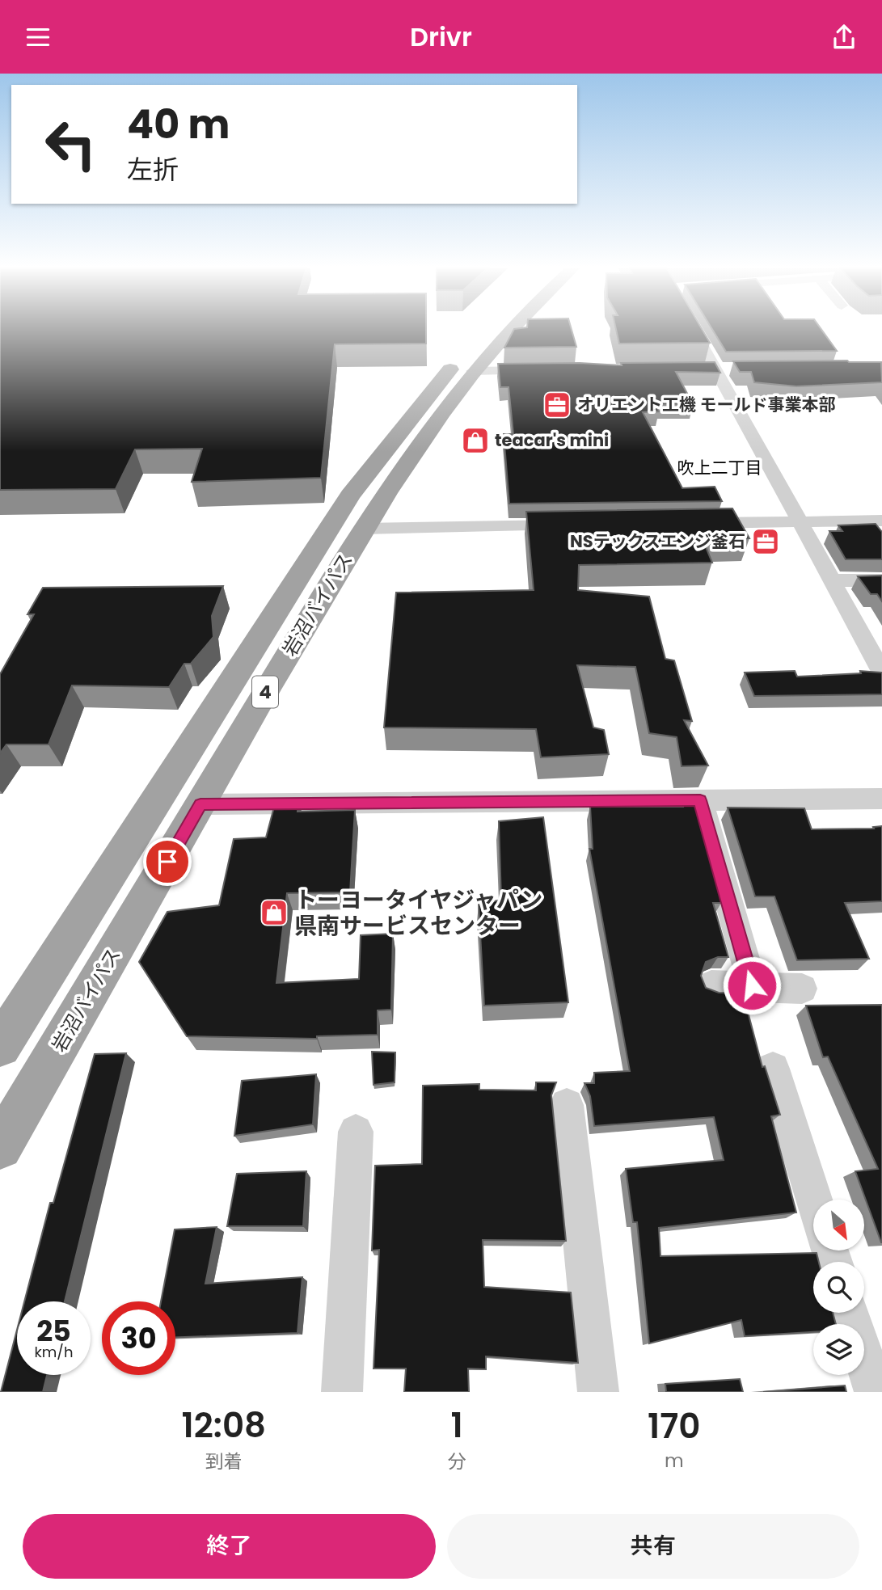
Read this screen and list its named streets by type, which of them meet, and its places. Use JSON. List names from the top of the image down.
{
  "streets": {
    "highway": ["岩沼バイパス", "4"]
  },
  "districts": ["吹上二丁目"],
  "places": {
    "office": ["オリエント工機 モールド事業本部", "NSテックスエンジ釜石"],
    "shop": ["teacar's mini", "トーヨータイヤジャパン 県南サービスセンター"]
  },
  "north": "bottom right",
  "page": {
    "header": "Drivr",
    "turn": ["40 m", "左折"],
    "speed": "25 km/h",
    "limit": "30",
    "eta": [
      "12:08",
      "到着",
      "1",
      "分",
      "170",
      "m"
    ],
    "buttons": ["終了", "共有"]
  }
}
